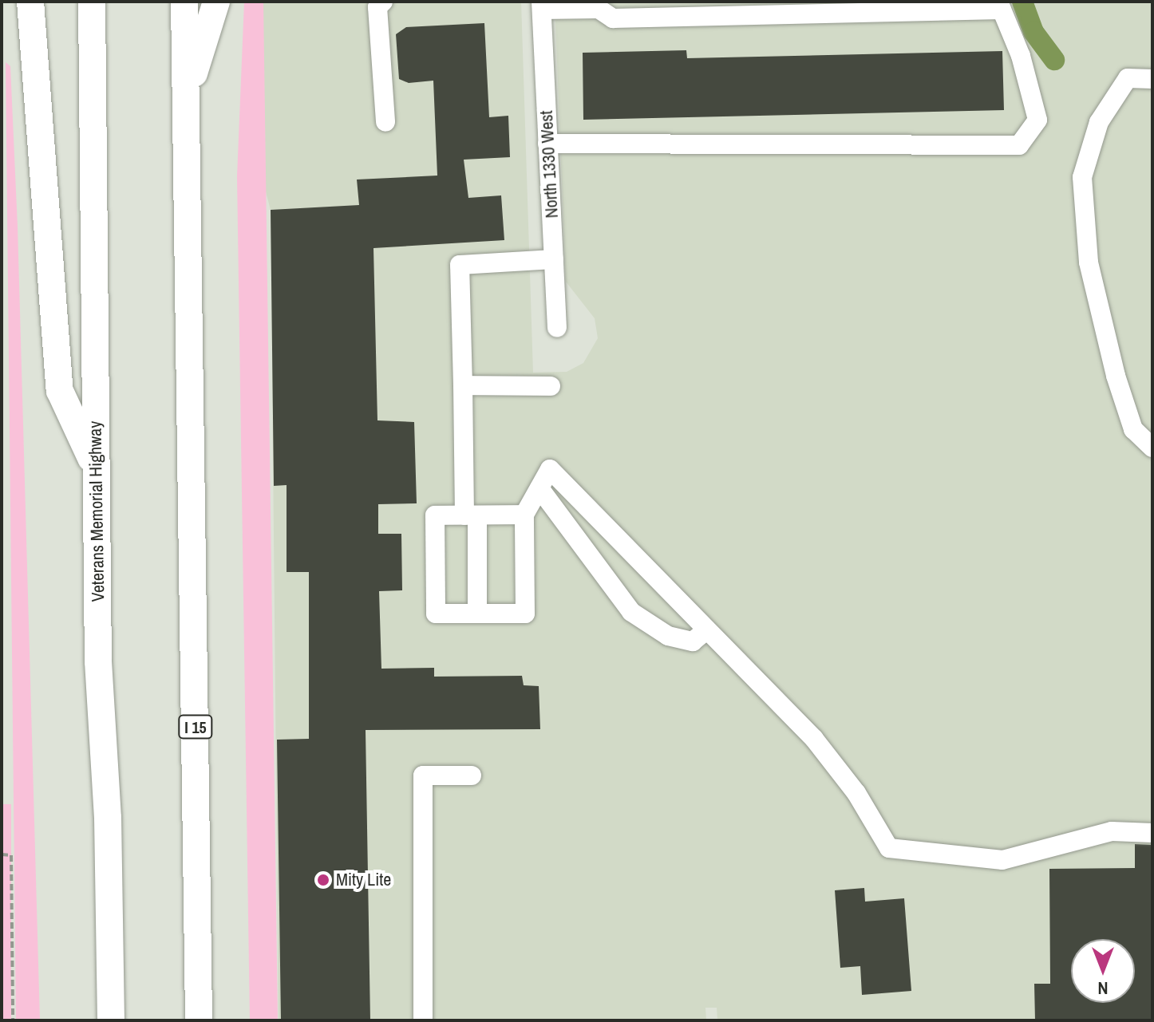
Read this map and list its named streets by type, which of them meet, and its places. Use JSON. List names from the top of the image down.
{
  "streets": {
    "highway": ["Veterans Memorial Highway", "I 15"],
    "street": ["North 1330 West"]
  },
  "places": ["Mity Lite"],
  "north": "bottom"
}
